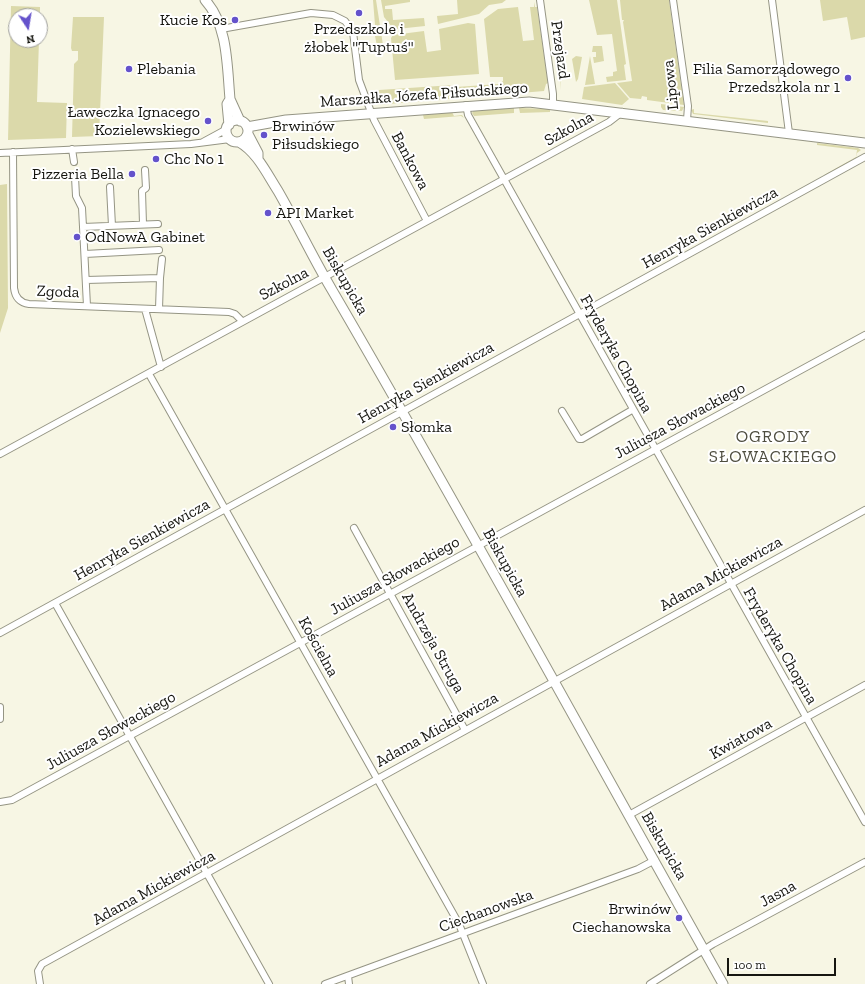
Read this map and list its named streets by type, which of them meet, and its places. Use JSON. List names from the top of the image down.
{
  "streets": {
    "main road": ["Marszałka Józefa Piłsudskiego", "Biskupicka"],
    "street": [
      "Przejazd",
      "Lipowa",
      "Szkolna",
      "Bankowa",
      "Henryka Sienkiewicza",
      "Zgoda",
      "Fryderyka Chopina",
      "Juliusza Słowackiego",
      "Adama Mickiewicza",
      "Andrzeja Struga",
      "Kościelna",
      "Kwiatowa",
      "Jasna",
      "Ciechanowska"
    ]
  },
  "crossings": [
    ["Przejazd", "Marszałka Józefa Piłsudskiego"],
    ["Lipowa", "Marszałka Józefa Piłsudskiego"],
    ["Marszałka Józefa Piłsudskiego", "Szkolna"],
    ["Marszałka Józefa Piłsudskiego", "Bankowa"],
    ["Marszałka Józefa Piłsudskiego", "Biskupicka"],
    ["Marszałka Józefa Piłsudskiego", "Fryderyka Chopina"],
    ["Szkolna", "Bankowa"],
    ["Szkolna", "Biskupicka"],
    ["Szkolna", "Zgoda"],
    ["Szkolna", "Fryderyka Chopina"],
    ["Szkolna", "Kościelna"],
    ["Bankowa", "Biskupicka"],
    ["Henryka Sienkiewicza", "Biskupicka"],
    ["Henryka Sienkiewicza", "Fryderyka Chopina"],
    ["Henryka Sienkiewicza", "Kościelna"],
    ["Biskupicka", "Juliusza Słowackiego"],
    ["Biskupicka", "Adama Mickiewicza"],
    ["Biskupicka", "Kwiatowa"],
    ["Biskupicka", "Jasna"],
    ["Biskupicka", "Ciechanowska"],
    ["Fryderyka Chopina", "Juliusza Słowackiego"],
    ["Fryderyka Chopina", "Adama Mickiewicza"],
    ["Fryderyka Chopina", "Kwiatowa"],
    ["Juliusza Słowackiego", "Andrzeja Struga"],
    ["Juliusza Słowackiego", "Kościelna"],
    ["Adama Mickiewicza", "Andrzeja Struga"],
    ["Adama Mickiewicza", "Kościelna"],
    ["Kościelna", "Ciechanowska"]
  ],
  "districts": ["OGRODY SŁOWACKIEGO"],
  "places": [
    "Przedszkole i żłobek \"Tuptuś\"",
    "Kucie Kos",
    "Plebania",
    "Filia Samorządowego Przedszkola nr 1",
    "Ławeczka Ignacego Kozielewskiego",
    "Brwinów Piłsudskiego",
    "Chc No 1",
    "Pizzeria Bella",
    "API Market",
    "OdNowA Gabinet",
    "Słomka",
    "Brwinów Ciechanowska"
  ],
  "scale_bar": "100 m",
  "north": "bottom"
}
